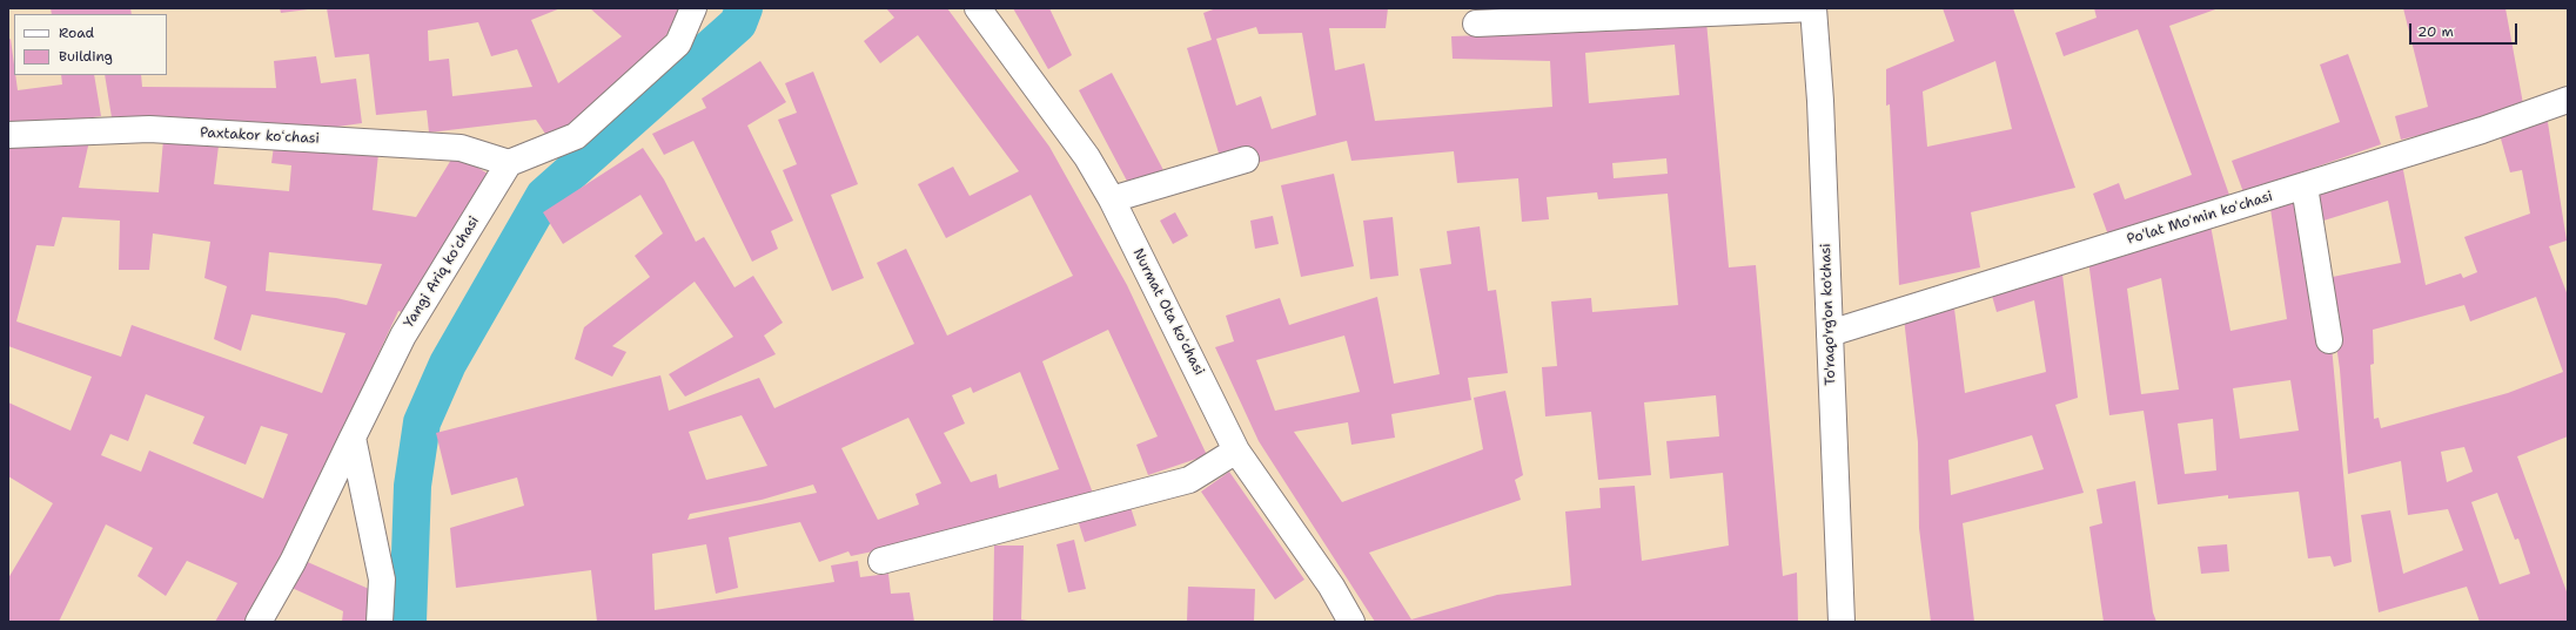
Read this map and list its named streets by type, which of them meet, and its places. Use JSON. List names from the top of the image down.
{
  "streets": {
    "street": [
      "Paxtakor koʻchasi",
      "Poʻlat Moʻmin koʻchasi",
      "Yangi Ariq koʻchasi",
      "Nurmat Ota koʻchasi",
      "To'raqo'rg'on ko'chasi"
    ]
  },
  "crossings": [
    ["Paxtakor koʻchasi", "Yangi Ariq koʻchasi"],
    ["Poʻlat Moʻmin koʻchasi", "To'raqo'rg'on ko'chasi"]
  ],
  "legend": ["Road", "Building"],
  "scale_bar": "20 m"
}
